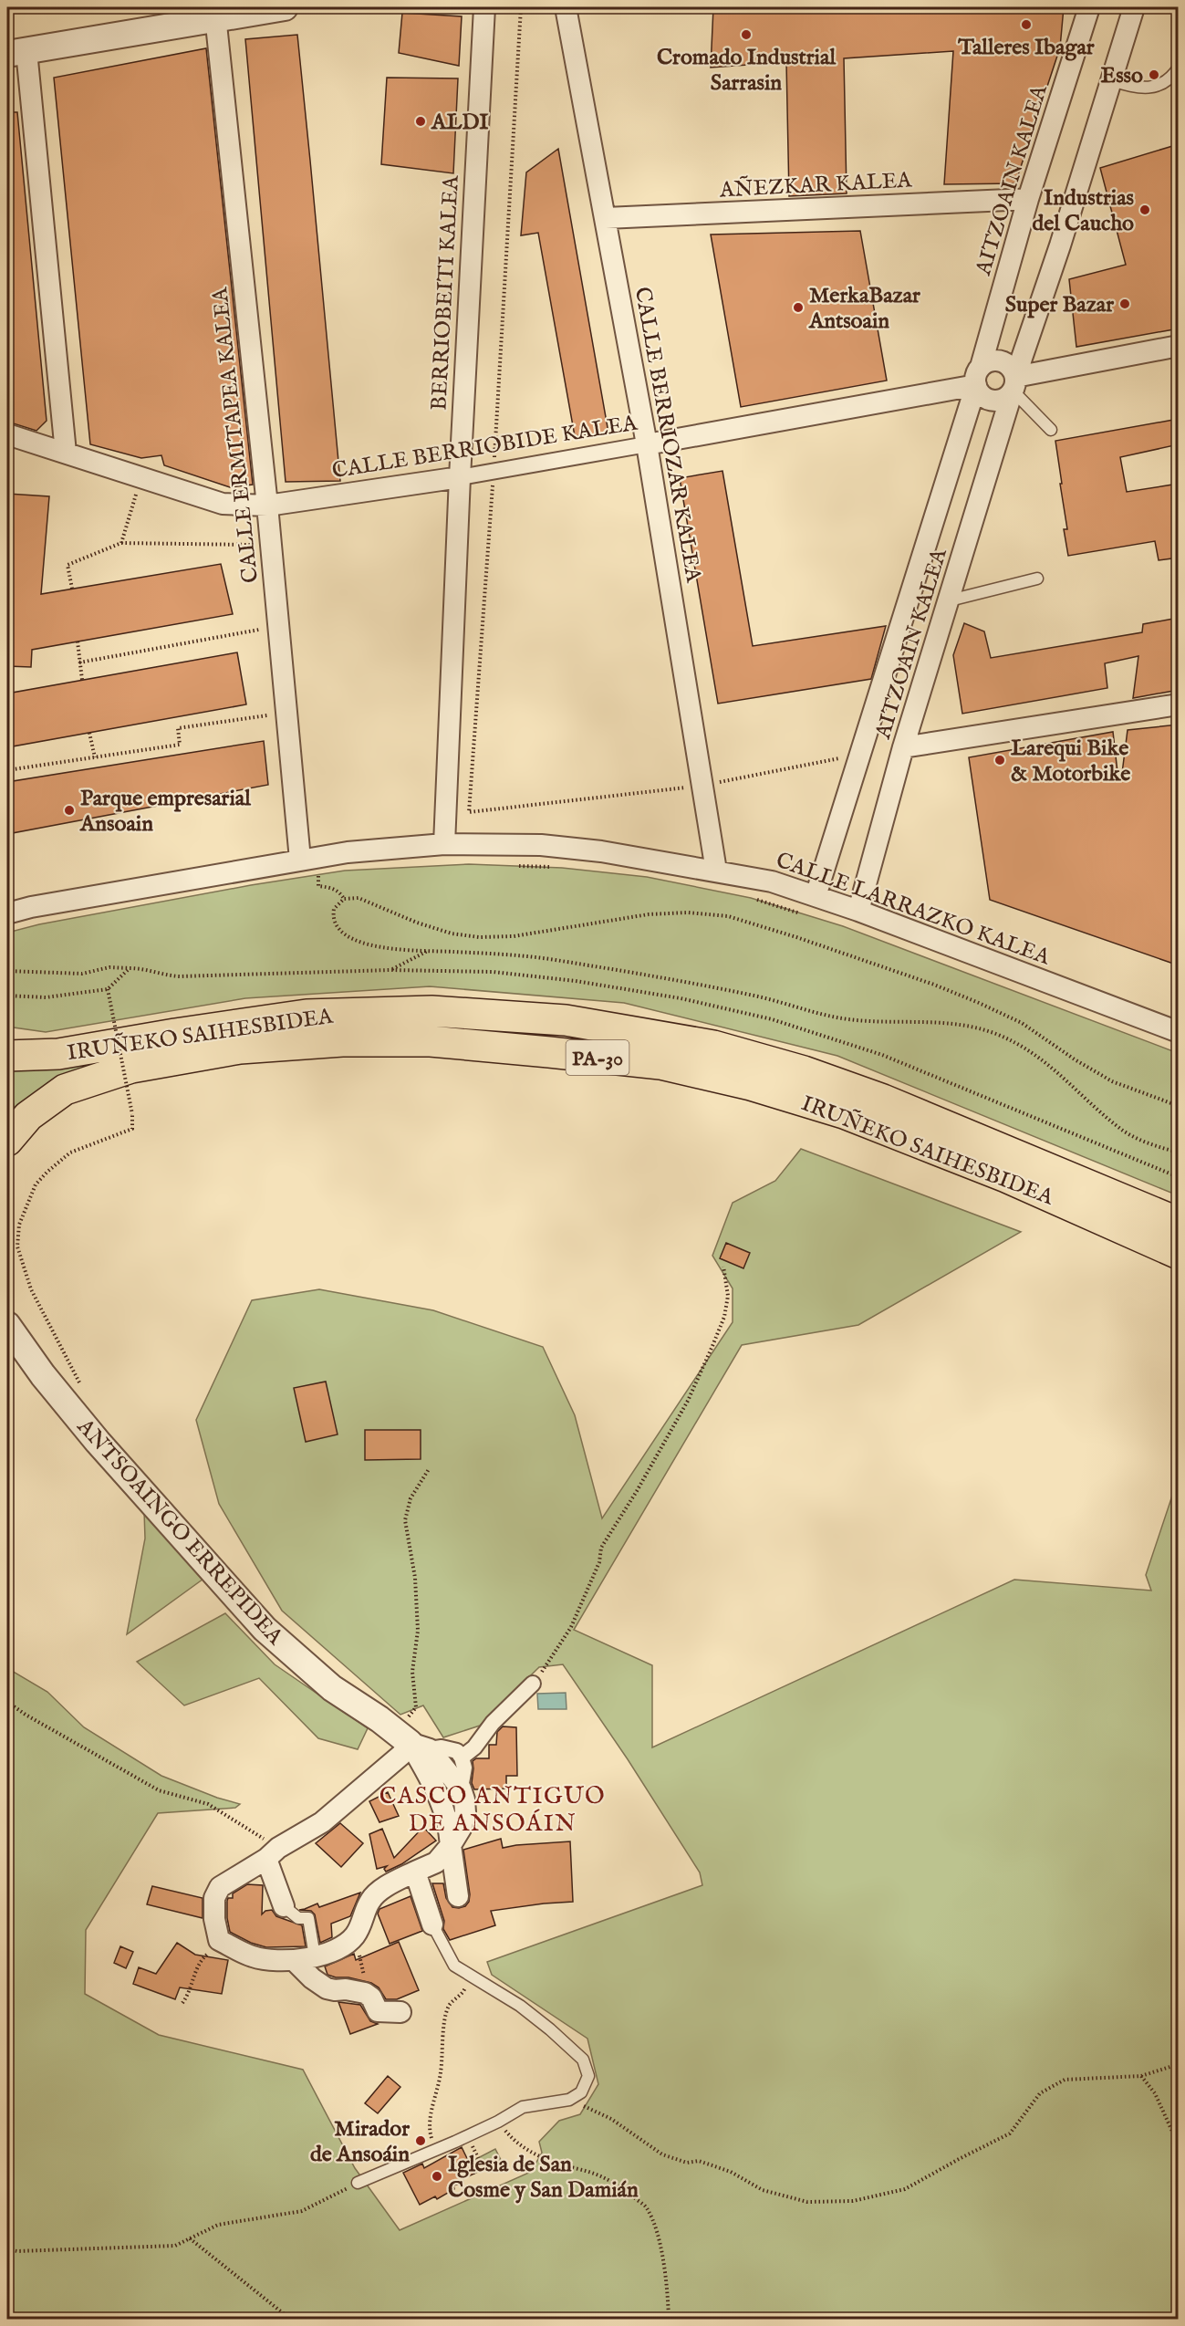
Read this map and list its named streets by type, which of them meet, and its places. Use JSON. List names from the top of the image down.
{
  "streets": {
    "highway": ["IRUÑEKO SAIHESBIDEA", "PA-30"],
    "street": [
      "AITZOAIN KALEA",
      "AÑEZKAR KALEA",
      "BERRIOBEITI KALEA",
      "CALLE BERRIOZAR KALEA",
      "CALLE ERMITAPEA KALEA",
      "CALLE BERRIOBIDE KALEA",
      "CALLE LARRAZKO KALEA",
      "ANTSOAINGO ERREPIDEA"
    ]
  },
  "crossings": [
    ["AITZOAIN KALEA", "AÑEZKAR KALEA"],
    ["AITZOAIN KALEA", "CALLE BERRIOBIDE KALEA"],
    ["AITZOAIN KALEA", "CALLE LARRAZKO KALEA"],
    ["AÑEZKAR KALEA", "CALLE BERRIOZAR KALEA"],
    ["BERRIOBEITI KALEA", "CALLE BERRIOBIDE KALEA"],
    ["BERRIOBEITI KALEA", "CALLE LARRAZKO KALEA"],
    ["CALLE BERRIOZAR KALEA", "CALLE BERRIOBIDE KALEA"],
    ["CALLE BERRIOZAR KALEA", "CALLE LARRAZKO KALEA"],
    ["CALLE ERMITAPEA KALEA", "CALLE BERRIOBIDE KALEA"],
    ["CALLE ERMITAPEA KALEA", "CALLE LARRAZKO KALEA"]
  ],
  "districts": ["CASCO ANTIGUO DE ANSOÁIN"],
  "places": [
    "Talleres Ibagar",
    "Cromado Industrial Sarrasin",
    "Esso",
    "ALDI",
    "Industrias del Caucho",
    "Super Bazar",
    "MerkaBazar Antsoain",
    "Larequi Bike & Motorbike",
    "Parque empresarial Ansoain",
    "Mirador de Ansoáin",
    "Iglesia de San Cosme y San Damián"
  ]
}
